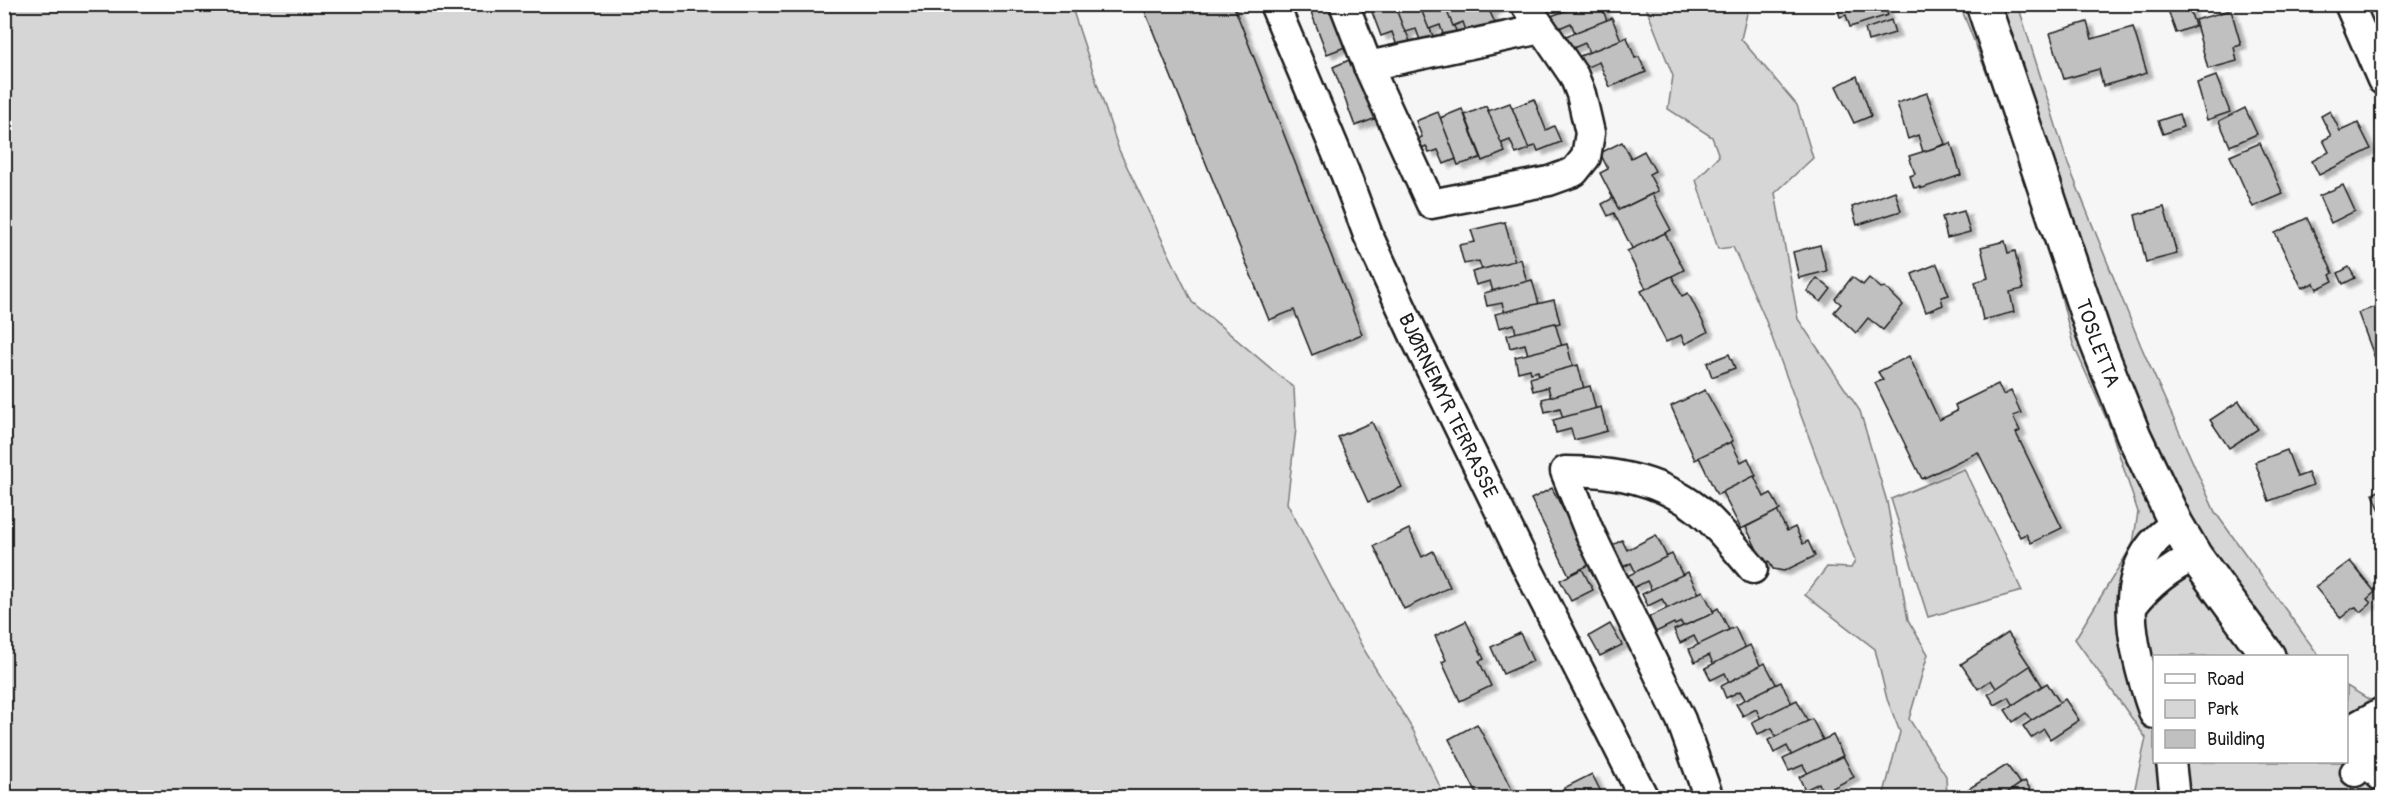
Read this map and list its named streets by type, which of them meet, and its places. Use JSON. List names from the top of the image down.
{
  "streets": {
    "main road": ["TOSLETTA"],
    "street": ["BJØRNEMYR TERRASSE"]
  },
  "legend": ["Road", "Park", "Building"]
}
